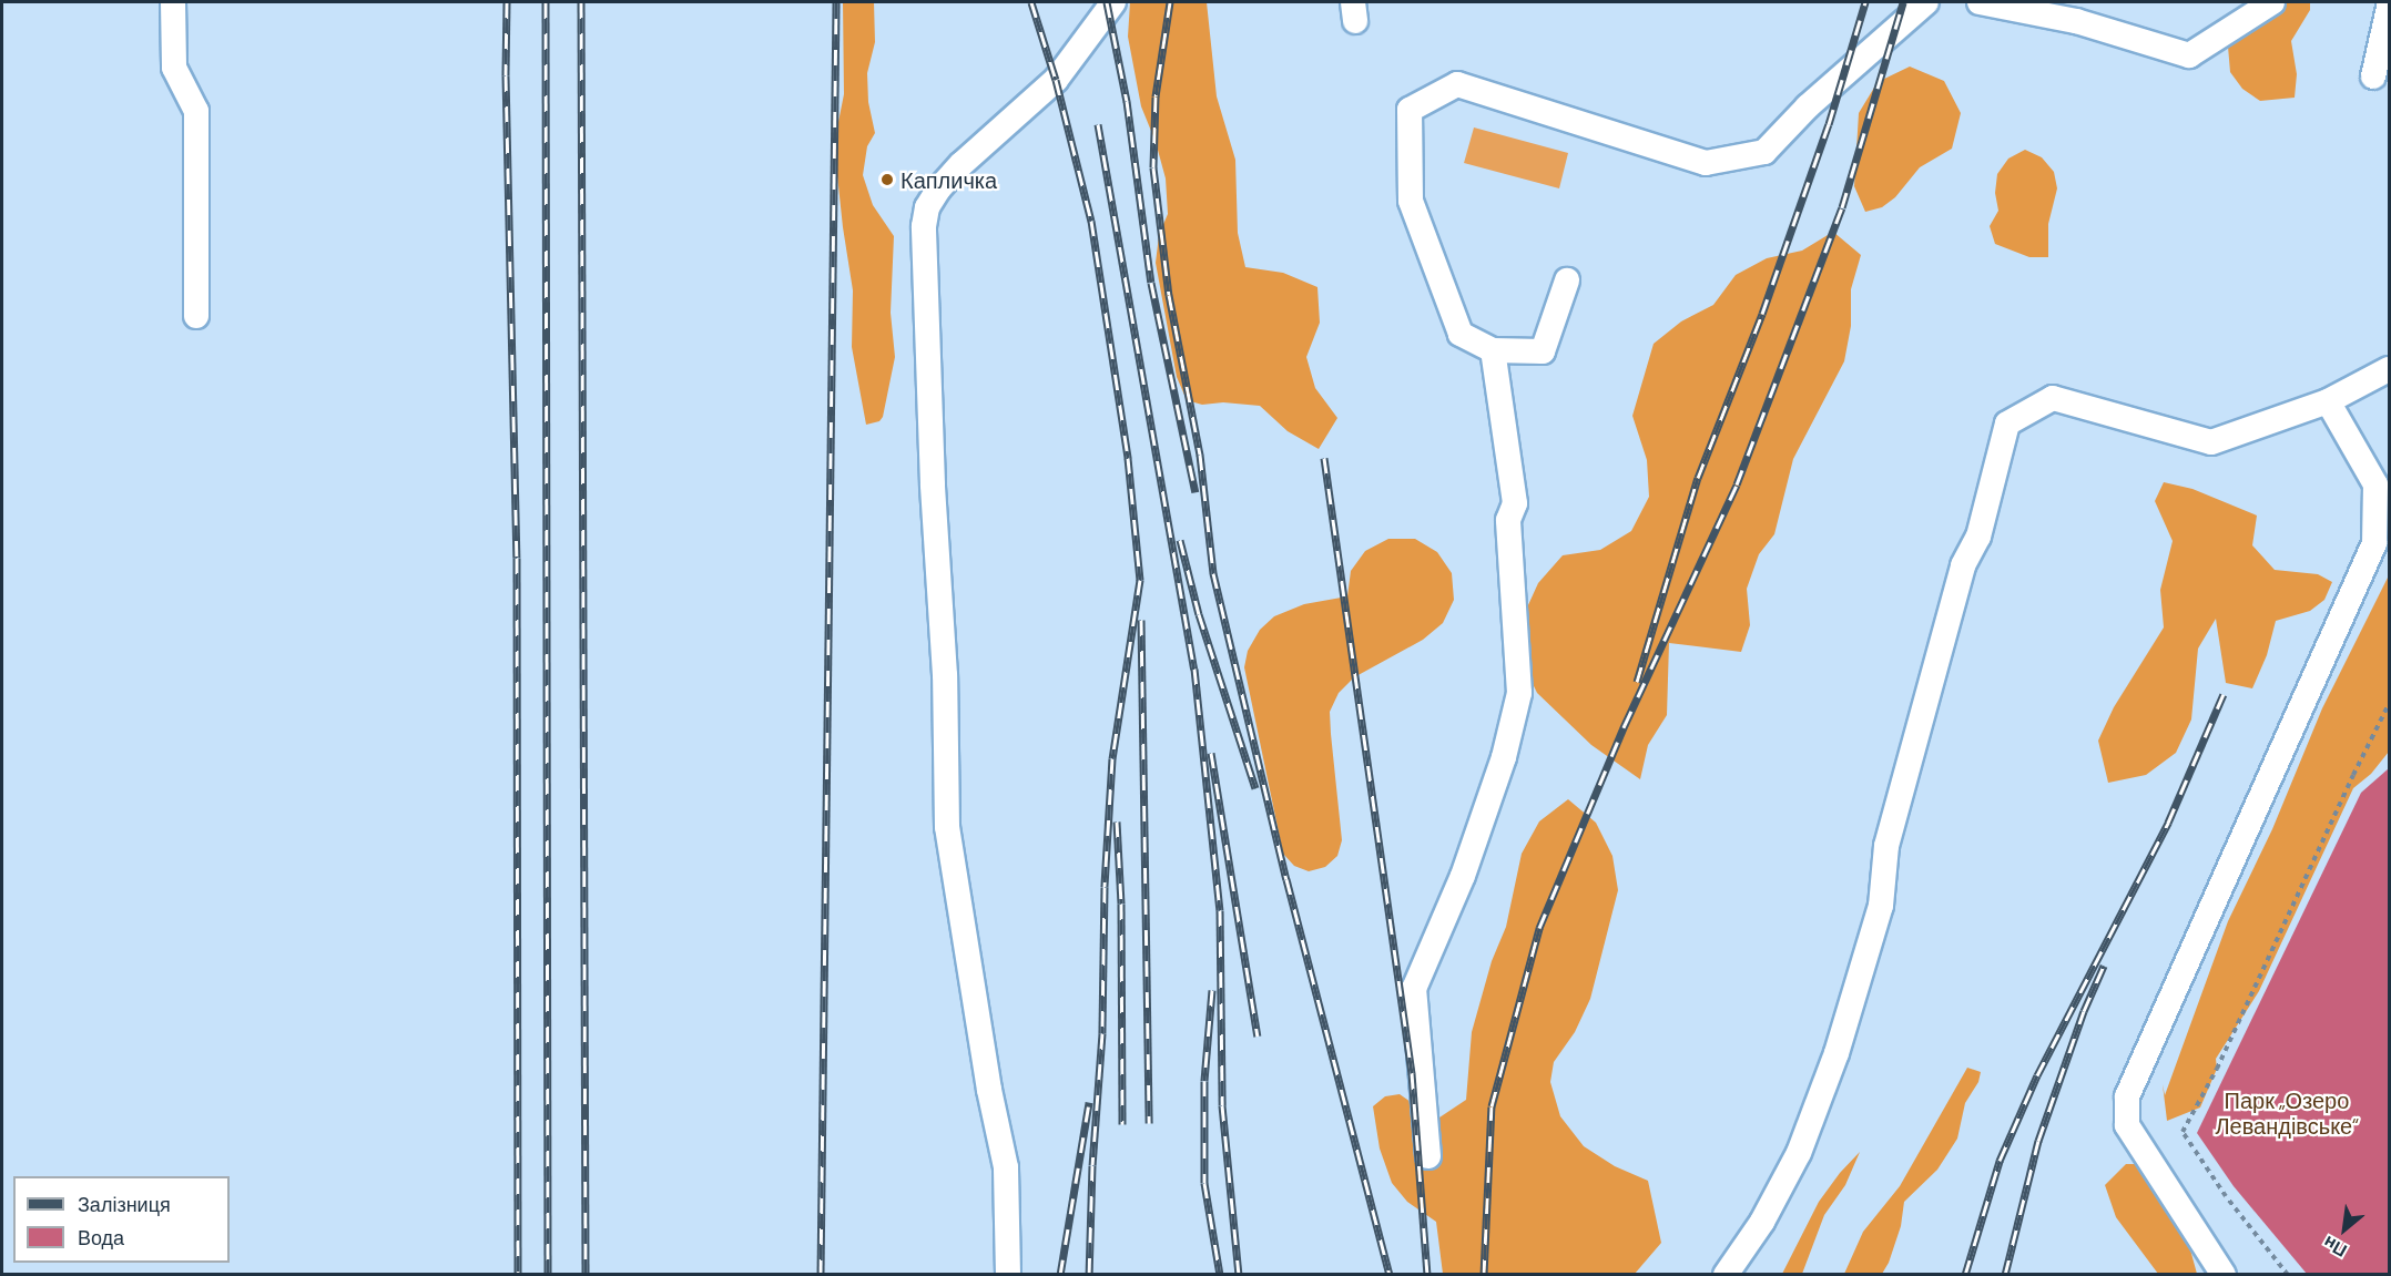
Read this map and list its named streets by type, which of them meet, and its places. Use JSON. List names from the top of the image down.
{
  "parks": ["Парк „Озеро Левандівське“"],
  "places": ["Капличка"],
  "legend": ["Залізниця", "Вода"],
  "north": "bottom left"
}
